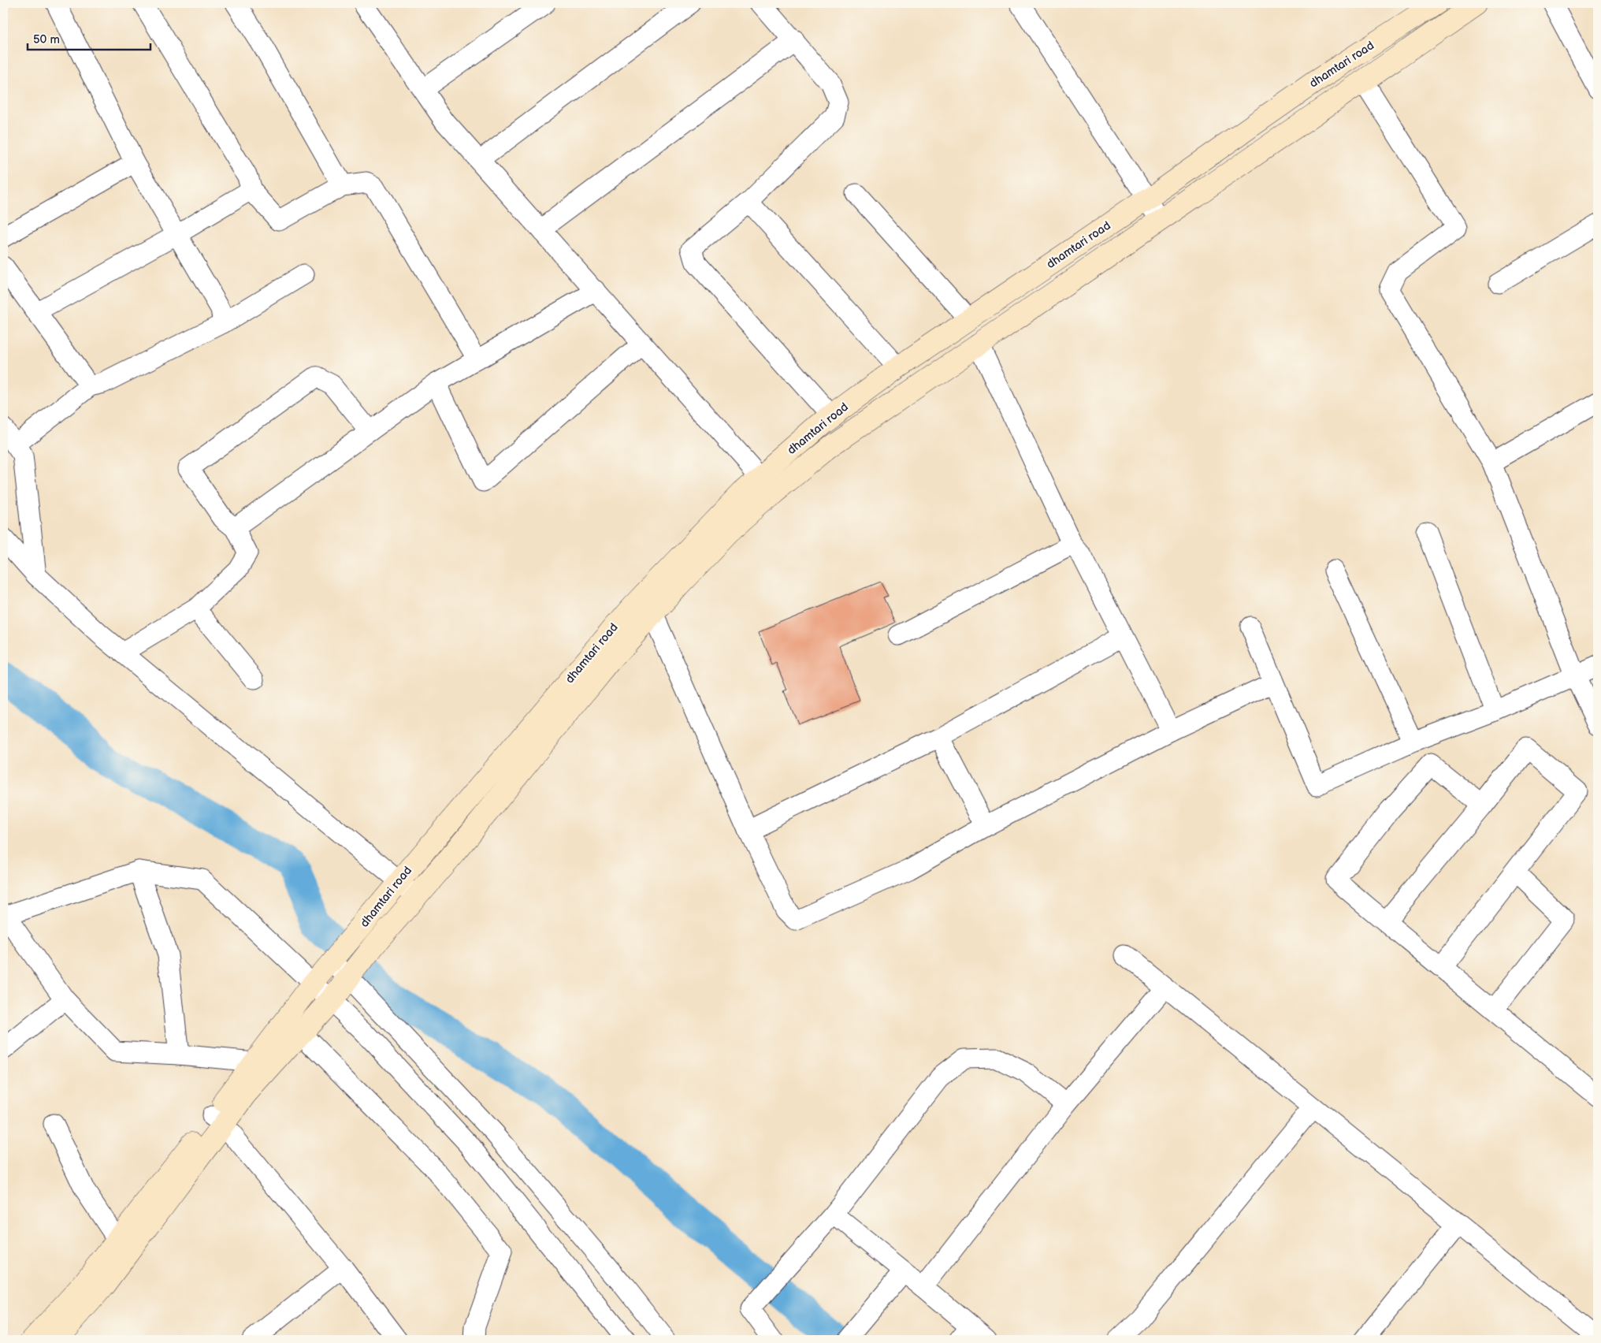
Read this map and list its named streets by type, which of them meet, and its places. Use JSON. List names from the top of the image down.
{
  "streets": {
    "main road": ["dhamtari road"]
  },
  "scale_bar": "50 m"
}
